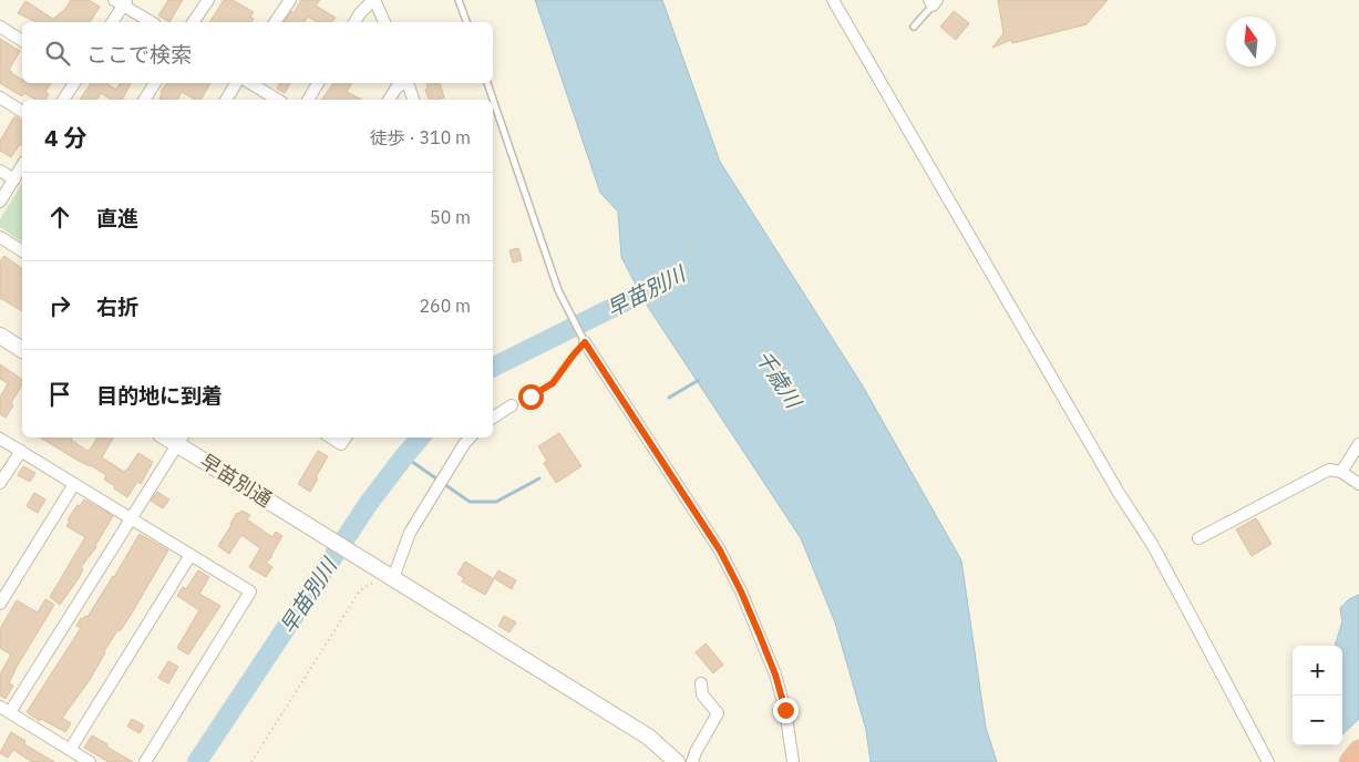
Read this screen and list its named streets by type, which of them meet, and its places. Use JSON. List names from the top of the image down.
{
  "streets": {
    "street": ["早苗別通"]
  },
  "water": ["早苗別川", "千歳川"],
  "north": "top",
  "page": {
    "search": "ここで検索",
    "heading": ["4 分", "徒歩 · 310 m"],
    "list": [
      ["直進", "50 m"],
      ["右折", "260 m"],
      "目的地に到着"
    ],
    "map_buttons": ["+", "−"]
  }
}
